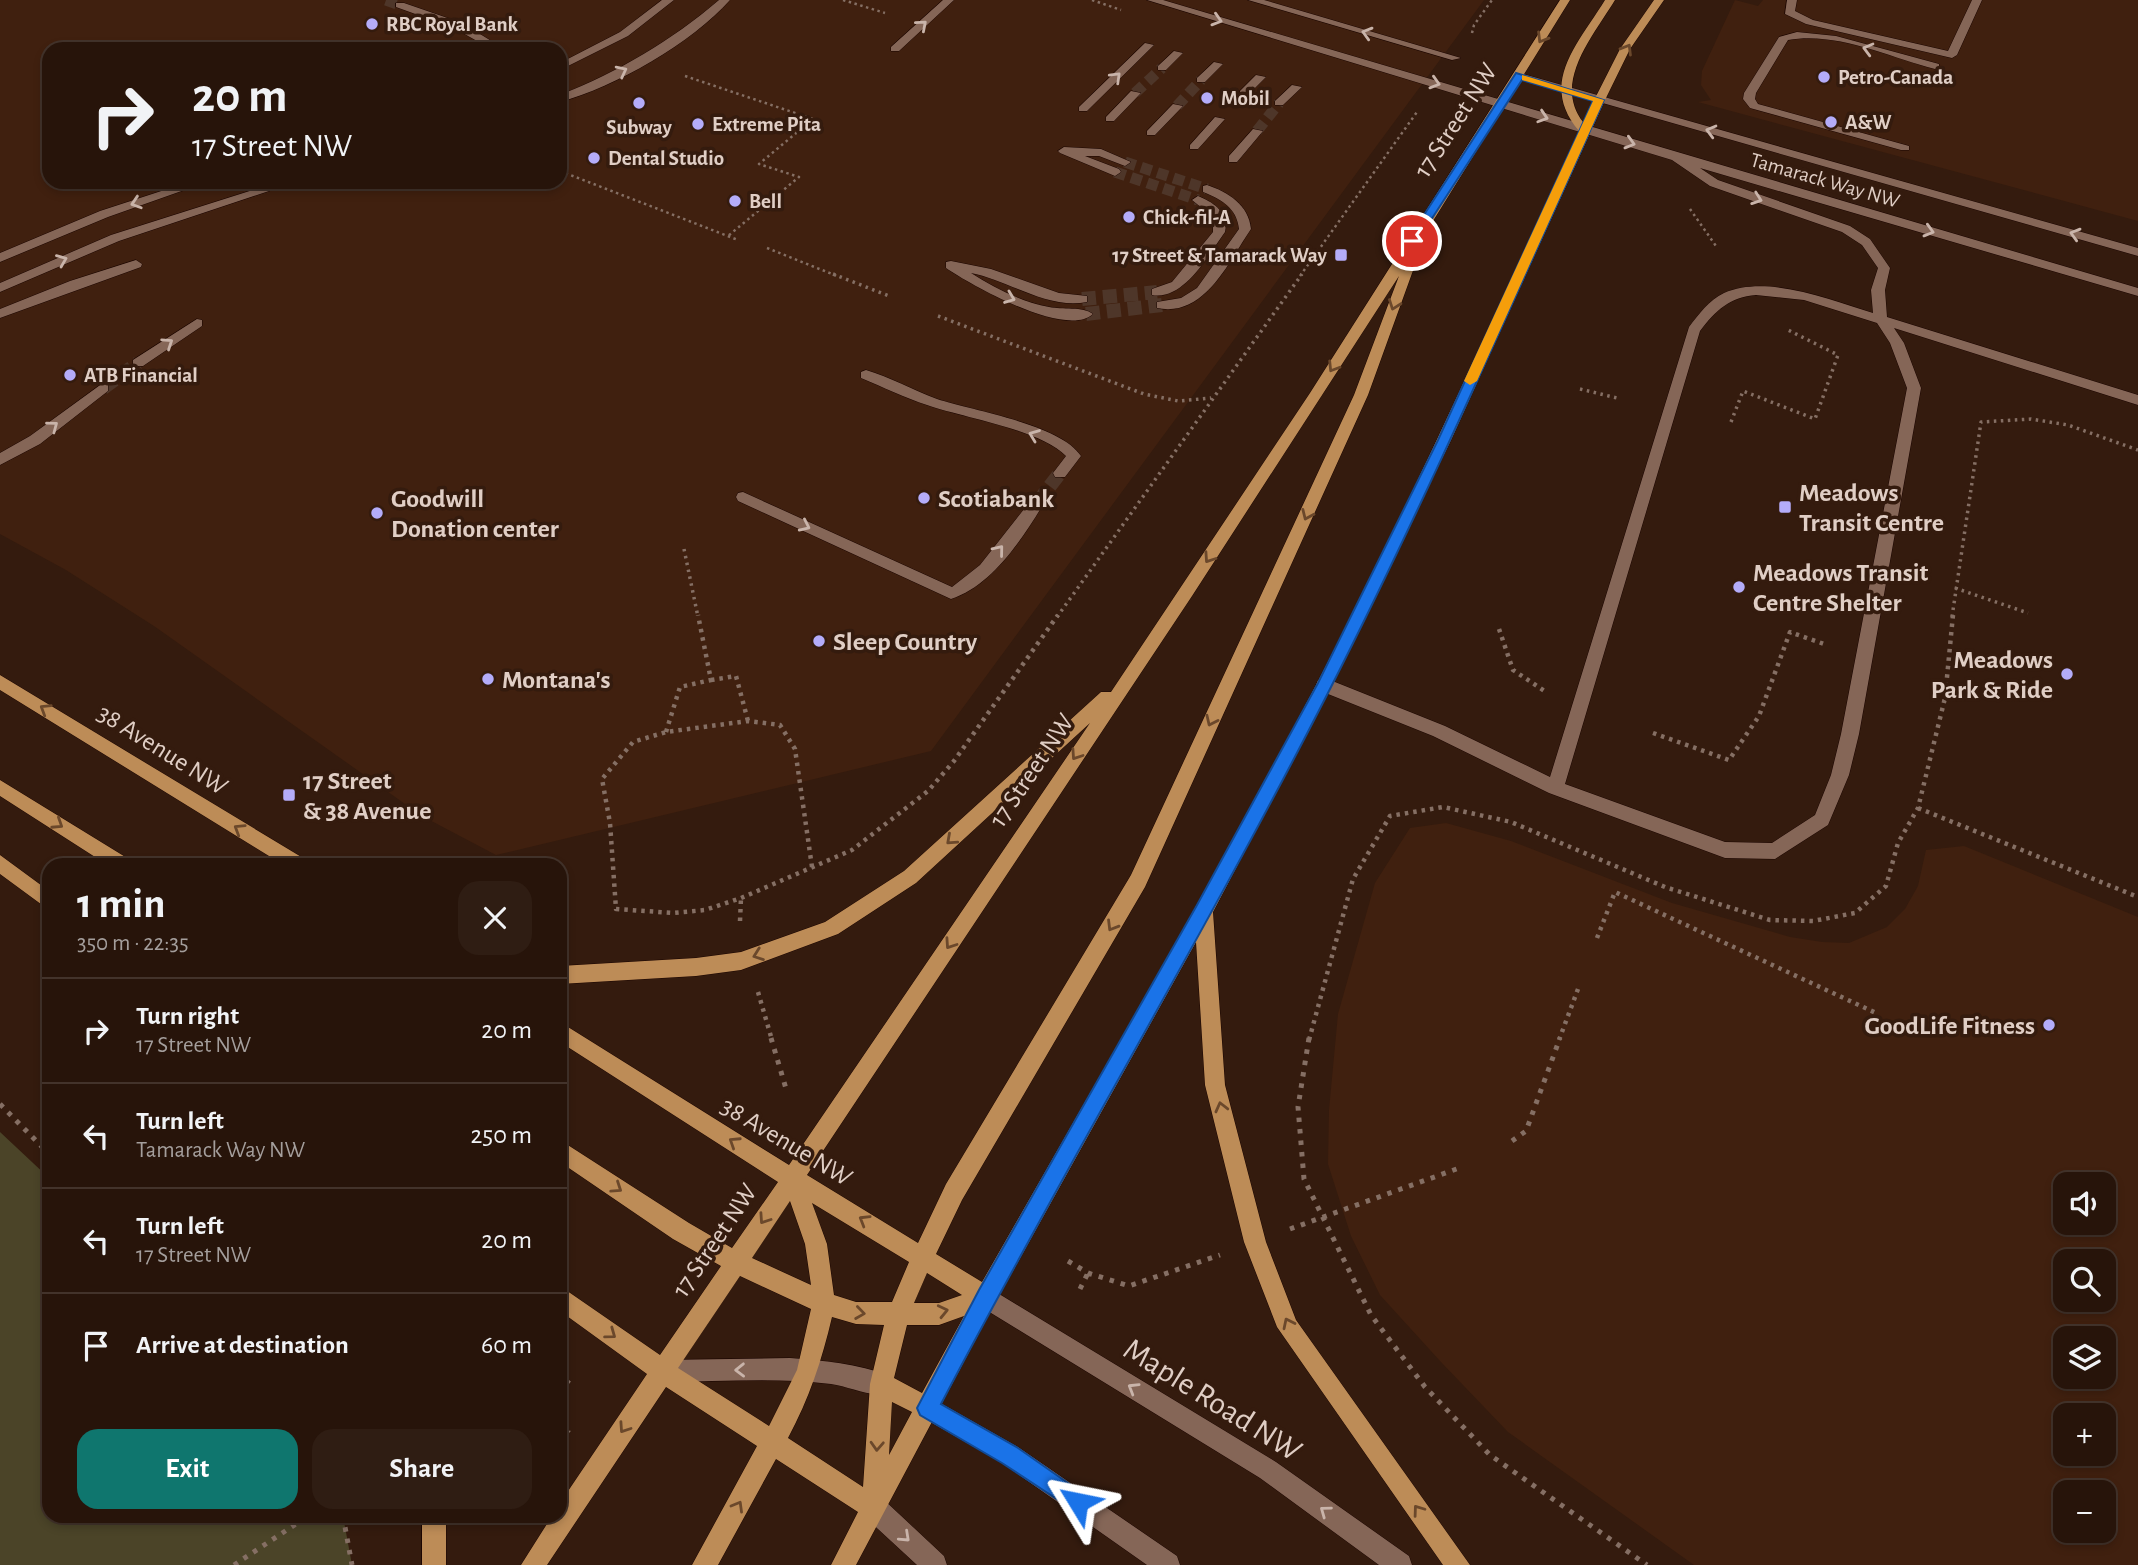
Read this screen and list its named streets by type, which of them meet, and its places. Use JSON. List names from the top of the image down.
{
  "streets": {
    "main road": ["17 Street NW", "38 Avenue NW"],
    "street": ["Tamarack Way NW", "Maple Road NW"]
  },
  "crossings": [
    ["17 Street NW", "Tamarack Way NW"],
    ["17 Street NW", "38 Avenue NW"],
    ["38 Avenue NW", "Maple Road NW"]
  ],
  "places": {
    "other": [
      "RBC Royal Bank",
      "Petro-Canada",
      "Mobil",
      "Subway",
      "A&W",
      "Extreme Pita",
      "Dental Studio",
      "Bell",
      "Chick-fil-A",
      "ATB Financial",
      "Scotiabank",
      "Goodwill Donation center",
      "Meadows Transit Centre Shelter",
      "Sleep Country",
      "Meadows Park & Ride",
      "Montana's",
      "GoodLife Fitness"
    ],
    "transit": ["17 Street & Tamarack Way", "Meadows Transit Centre", "17 Street & 38 Avenue"]
  },
  "page": {
    "turn": ["20 m", "17 Street NW"],
    "heading": ["1 min", "350 m · 22:35"],
    "list": [
      {
        "name": "Turn right",
        "note": "17 Street NW",
        "value": "20 m"
      },
      {
        "name": "Turn left",
        "note": "Tamarack Way NW",
        "value": "250 m"
      },
      {
        "name": "Turn left",
        "note": "17 Street NW",
        "value": "20 m"
      },
      {
        "name": "Arrive at destination",
        "value": "60 m"
      }
    ],
    "map_buttons": ["+", "−"],
    "buttons": ["Exit", "Share"]
  }
}
